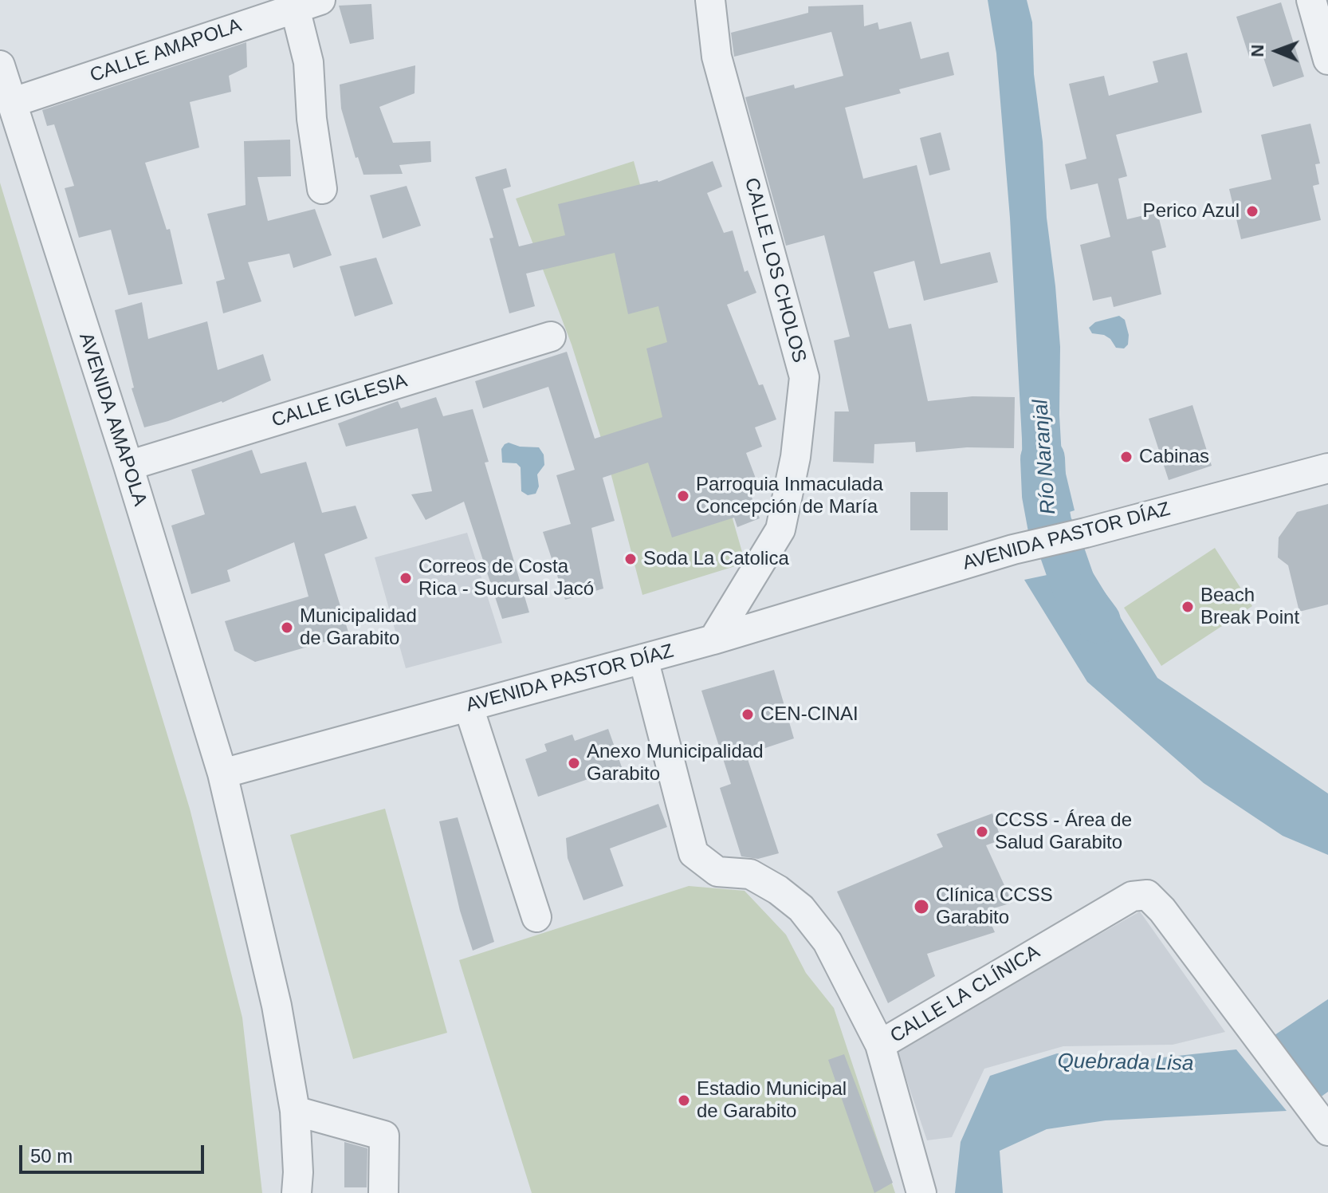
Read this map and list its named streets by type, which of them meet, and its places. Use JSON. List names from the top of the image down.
{
  "streets": {
    "street": [
      "CALLE AMAPOLA",
      "CALLE LOS CHOLOS",
      "CALLE IGLESIA",
      "AVENIDA AMAPOLA",
      "AVENIDA PASTOR DÍAZ",
      "CALLE LA CLÍNICA"
    ]
  },
  "crossings": [
    ["CALLE AMAPOLA", "AVENIDA AMAPOLA"],
    ["CALLE LOS CHOLOS", "AVENIDA PASTOR DÍAZ"],
    ["CALLE IGLESIA", "AVENIDA AMAPOLA"],
    ["AVENIDA AMAPOLA", "AVENIDA PASTOR DÍAZ"],
    ["AVENIDA PASTOR DÍAZ", "CALLE LA CLÍNICA"]
  ],
  "water": ["Río Naranjal", "Quebrada Lisa"],
  "places": [
    "Perico Azul",
    "Cabinas",
    "Parroquia Inmaculada Concepción de María",
    "Soda La Catolica",
    "Correos de Costa Rica - Sucursal Jacó",
    "Beach Break Point",
    "Municipalidad de Garabito",
    "CEN-CINAI",
    "Anexo Municipalidad Garabito",
    "CCSS - Área de Salud Garabito",
    "Clínica CCSS Garabito",
    "Estadio Municipal de Garabito"
  ],
  "scale_bar": "50 m",
  "north": "left"
}
